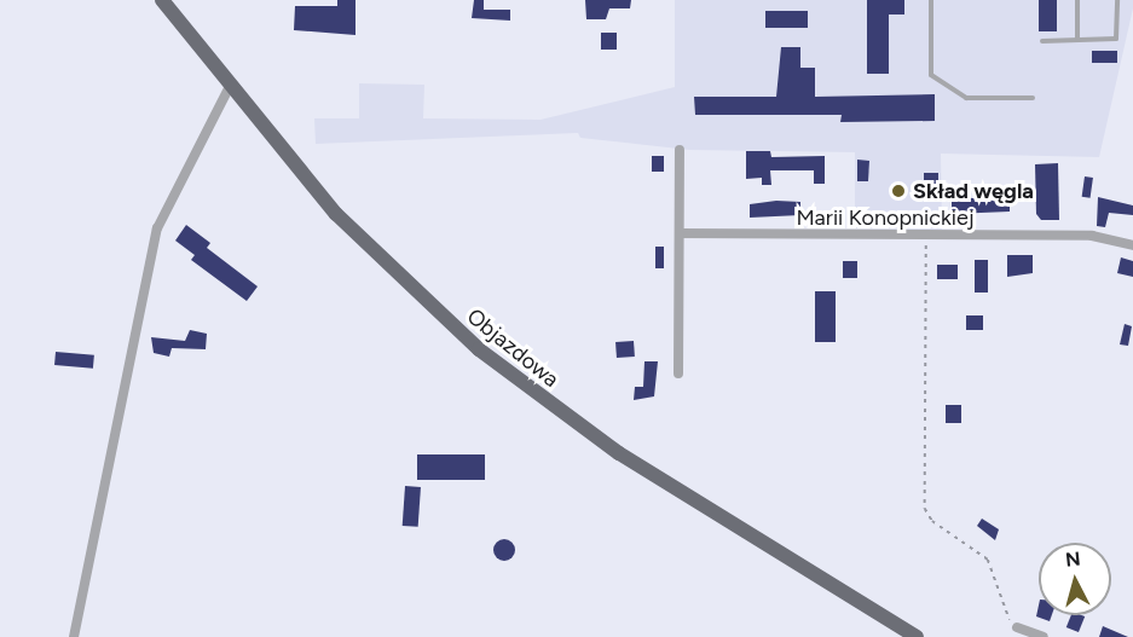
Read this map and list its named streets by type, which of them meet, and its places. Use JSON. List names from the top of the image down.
{
  "streets": {
    "main road": ["Objazdowa"],
    "street": ["Marii Konopnickiej"]
  },
  "places": ["Skład węgla"],
  "north": "top"
}
